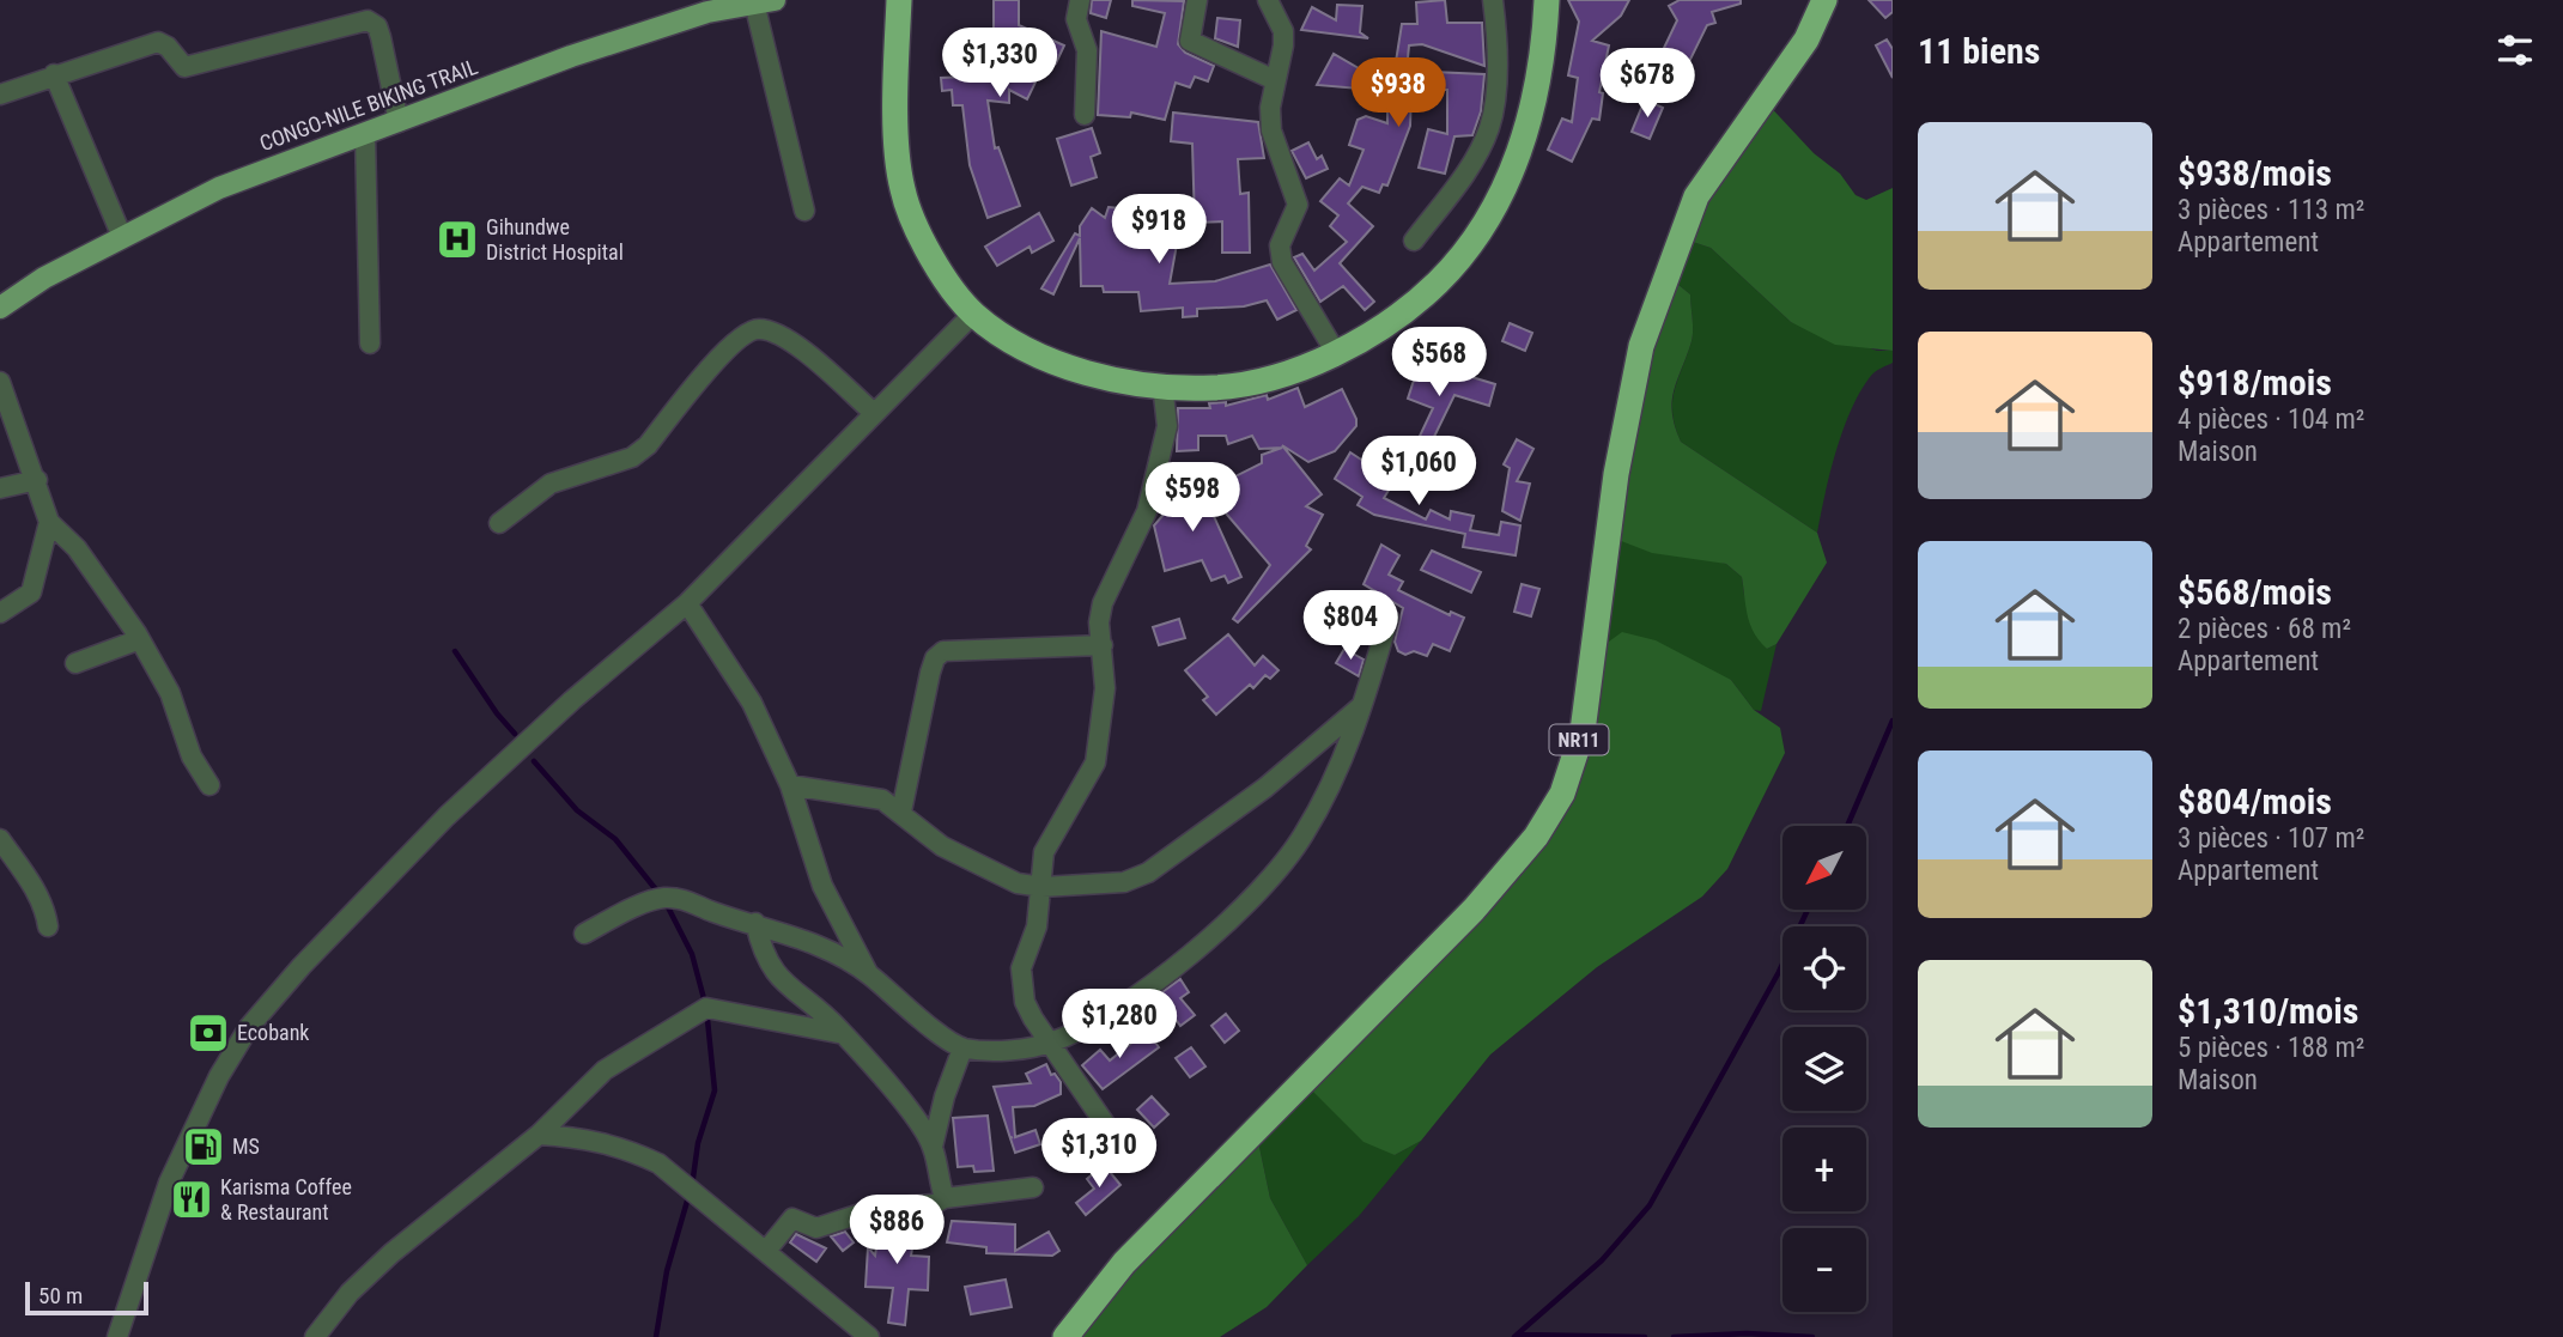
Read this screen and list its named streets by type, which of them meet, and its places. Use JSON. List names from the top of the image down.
{
  "streets": {
    "highway": ["NR11"],
    "main road": ["CONGO-NILE BIKING TRAIL"]
  },
  "places": {
    "hospital": ["Gihundwe District Hospital"],
    "bank": ["Ecobank"],
    "fuel station": ["MS"],
    "restaurant": ["Karisma Coffee & Restaurant"]
  },
  "scale_bar": "50 m",
  "north": "bottom left",
  "page": {
    "heading": "11 biens",
    "price": [
      "$1,330",
      "$678",
      "$938",
      "$918",
      "$568",
      "$1,060",
      "$598",
      "$804",
      "$1,280",
      "$1,310",
      "$886"
    ],
    "list": [
      {
        "name": "$938/mois",
        "note": "3 pièces · 113 m² · Appartement"
      },
      {
        "name": "$918/mois",
        "note": "4 pièces · 104 m² · Maison"
      },
      {
        "name": "$568/mois",
        "note": "2 pièces · 68 m² · Appartement"
      },
      {
        "name": "$804/mois",
        "note": "3 pièces · 107 m² · Appartement"
      },
      {
        "name": "$1,310/mois",
        "note": "5 pièces · 188 m² · Maison"
      }
    ],
    "map_buttons": ["+", "−"],
    "scale": "50 m"
  }
}
